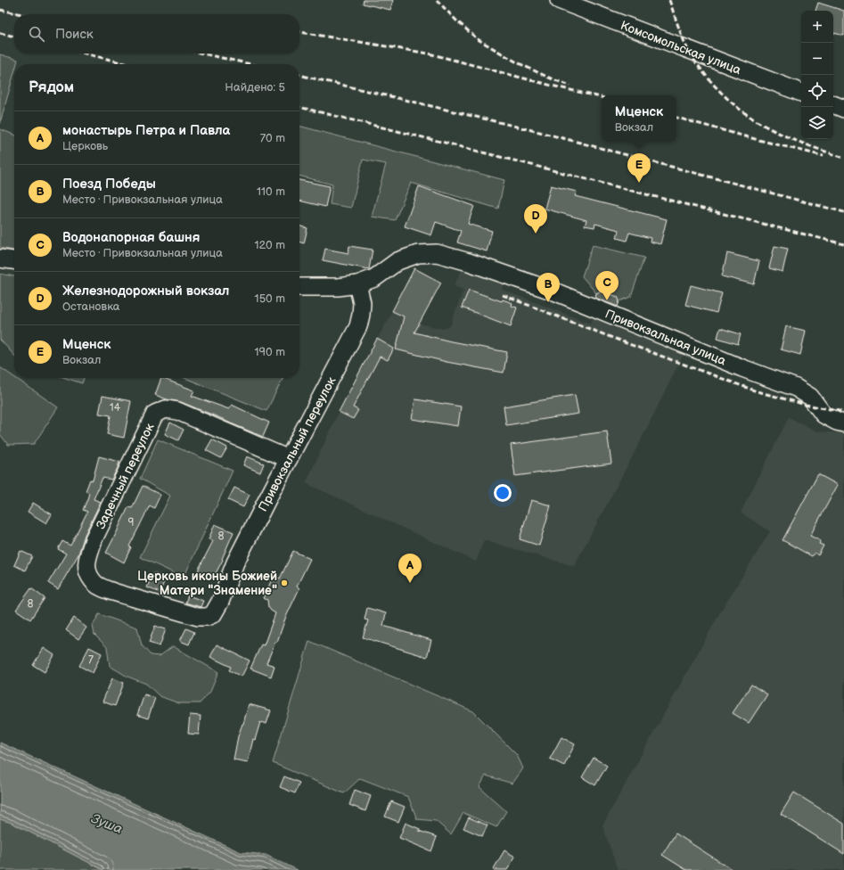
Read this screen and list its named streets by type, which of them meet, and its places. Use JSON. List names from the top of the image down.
{
  "streets": {
    "street": [
      "Комсомольская улица",
      "Привокзальная улица",
      "Привокзальный переулок",
      "Заречный переулок"
    ]
  },
  "crossings": [
    ["Привокзальная улица", "Привокзальный переулок"],
    ["Привокзальный переулок", "Заречный переулок"]
  ],
  "water": ["Зуша"],
  "places": ["Церковь иконы Божией Матери \"Знамение\""],
  "house_numbers": [
    "14",
    "9",
    "8",
    "8",
    "7"
  ],
  "page": {
    "map_buttons": ["+", "−"],
    "search": "Поиск",
    "heading": ["Рядом", "Найдено: 5"],
    "popup": ["Мценск", "Вокзал"],
    "list": [
      {
        "mark": "A",
        "name": "монастырь Петра и Павла",
        "note": "Церковь",
        "value": "70 m"
      },
      {
        "mark": "B",
        "name": "Поезд Победы",
        "note": "Место · Привокзальная улица",
        "value": "110 m"
      },
      {
        "mark": "C",
        "name": "Водонапорная башня",
        "note": "Место · Привокзальная улица",
        "value": "120 m"
      },
      {
        "mark": "D",
        "name": "Железнодорожный вокзал",
        "note": "Остановка",
        "value": "150 m"
      },
      {
        "mark": "E",
        "name": "Мценск",
        "note": "Вокзал",
        "value": "190 m"
      }
    ],
    "pins": [
      "E",
      "D",
      "C",
      "B",
      "A"
    ]
  }
}
